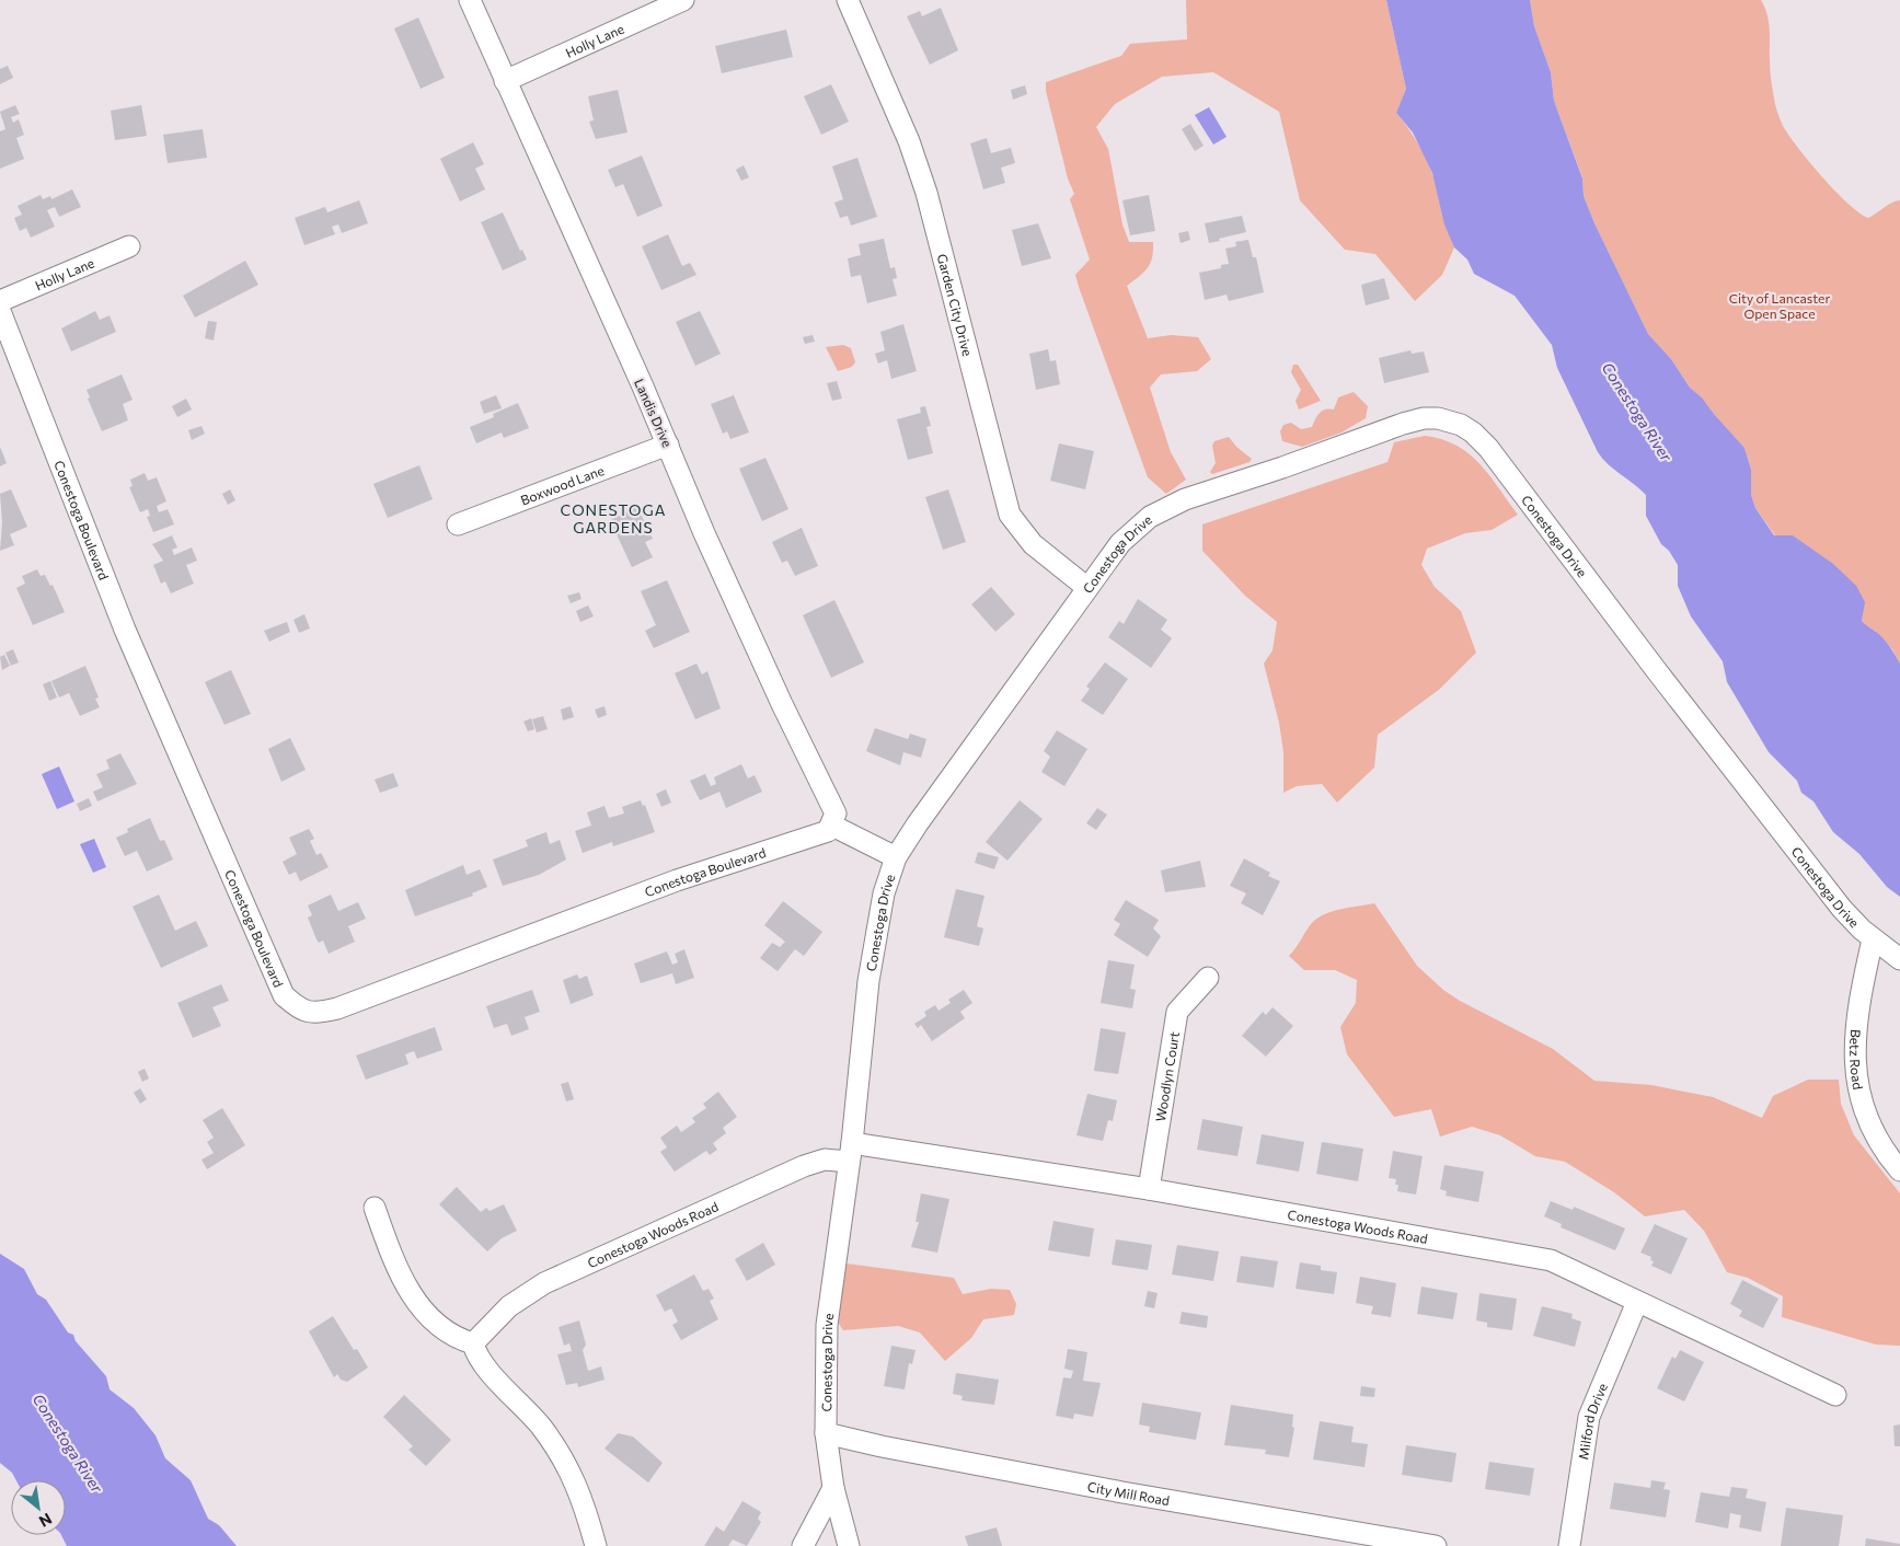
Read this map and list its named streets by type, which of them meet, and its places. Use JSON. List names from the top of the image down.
{
  "streets": {
    "street": [
      "Holly Lane",
      "Garden City Drive",
      "Landis Drive",
      "Boxwood Lane",
      "Conestoga Boulevard",
      "Conestoga Drive",
      "Betz Road",
      "Woodlyn Court",
      "Conestoga Woods Road",
      "Milford Drive",
      "City Mill Road"
    ]
  },
  "crossings": [
    ["Holly Lane", "Landis Drive"],
    ["Garden City Drive", "Conestoga Drive"],
    ["Landis Drive", "Boxwood Lane"],
    ["Landis Drive", "Conestoga Boulevard"],
    ["Conestoga Drive", "Betz Road"],
    ["Conestoga Drive", "Conestoga Woods Road"],
    ["Conestoga Drive", "City Mill Road"],
    ["Woodlyn Court", "Conestoga Woods Road"],
    ["Conestoga Woods Road", "Milford Drive"]
  ],
  "districts": ["CONESTOGA GARDENS"],
  "water": ["Conestoga River"],
  "parks": ["City of Lancaster Open Space"],
  "north": "bottom right"
}
